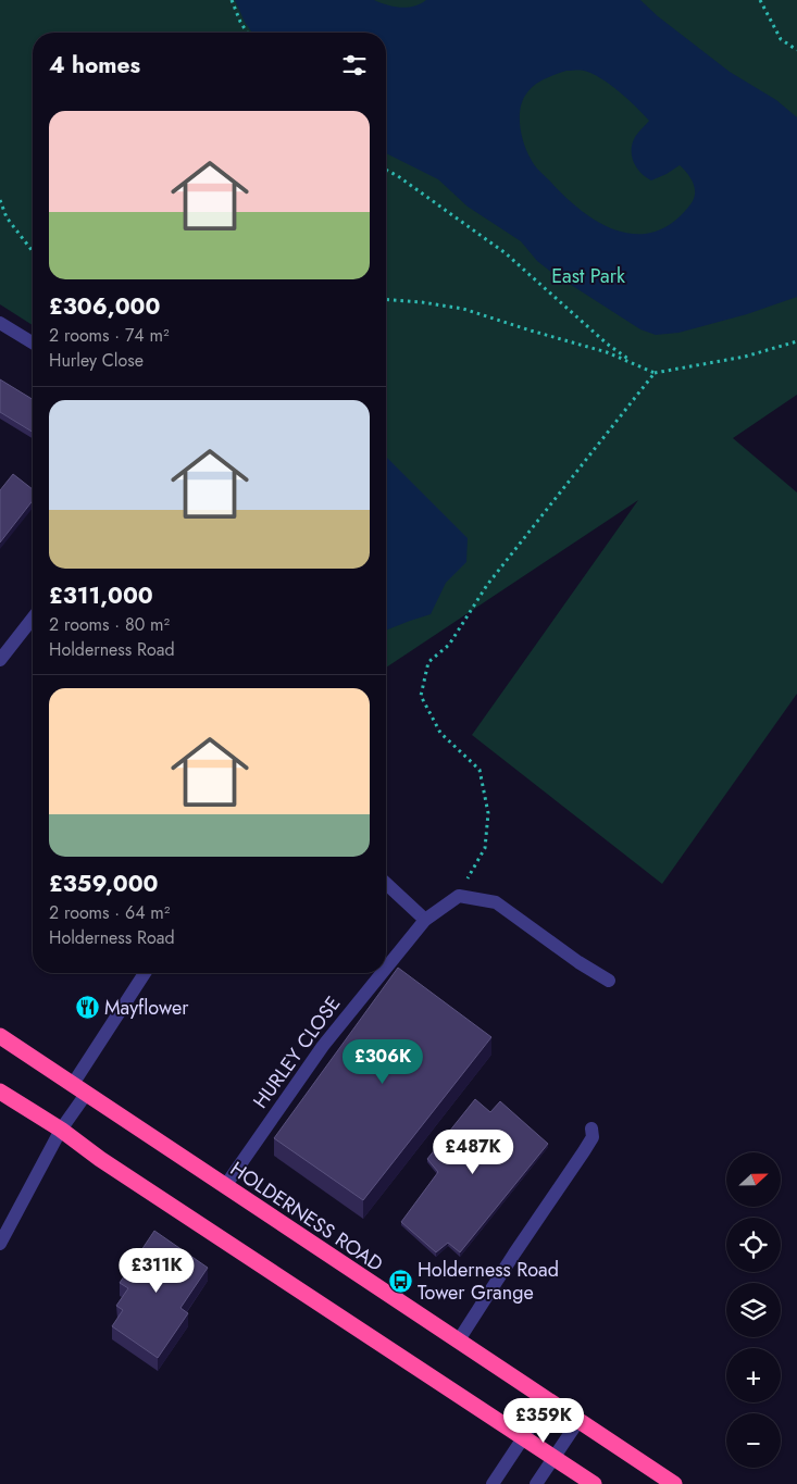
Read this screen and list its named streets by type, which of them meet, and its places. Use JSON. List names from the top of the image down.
{
  "streets": {
    "highway": ["HOLDERNESS ROAD"],
    "street": ["HURLEY CLOSE"]
  },
  "crossings": [
    ["HURLEY CLOSE", "HOLDERNESS ROAD"]
  ],
  "parks": ["East Park"],
  "places": {
    "restaurant": ["Mayflower"],
    "bus stop": ["Holderness Road Tower Grange"]
  },
  "north": "right",
  "page": {
    "heading": "4 homes",
    "list": [
      {
        "name": "£306,000",
        "note": "2 rooms · 74 m² · Hurley Close"
      },
      {
        "name": "£311,000",
        "note": "2 rooms · 80 m² · Holderness Road"
      },
      {
        "name": "£359,000",
        "note": "2 rooms · 64 m² · Holderness Road"
      }
    ],
    "price": [
      "£306K",
      "£487K",
      "£311K",
      "£359K"
    ],
    "map_buttons": ["+", "−"]
  }
}
